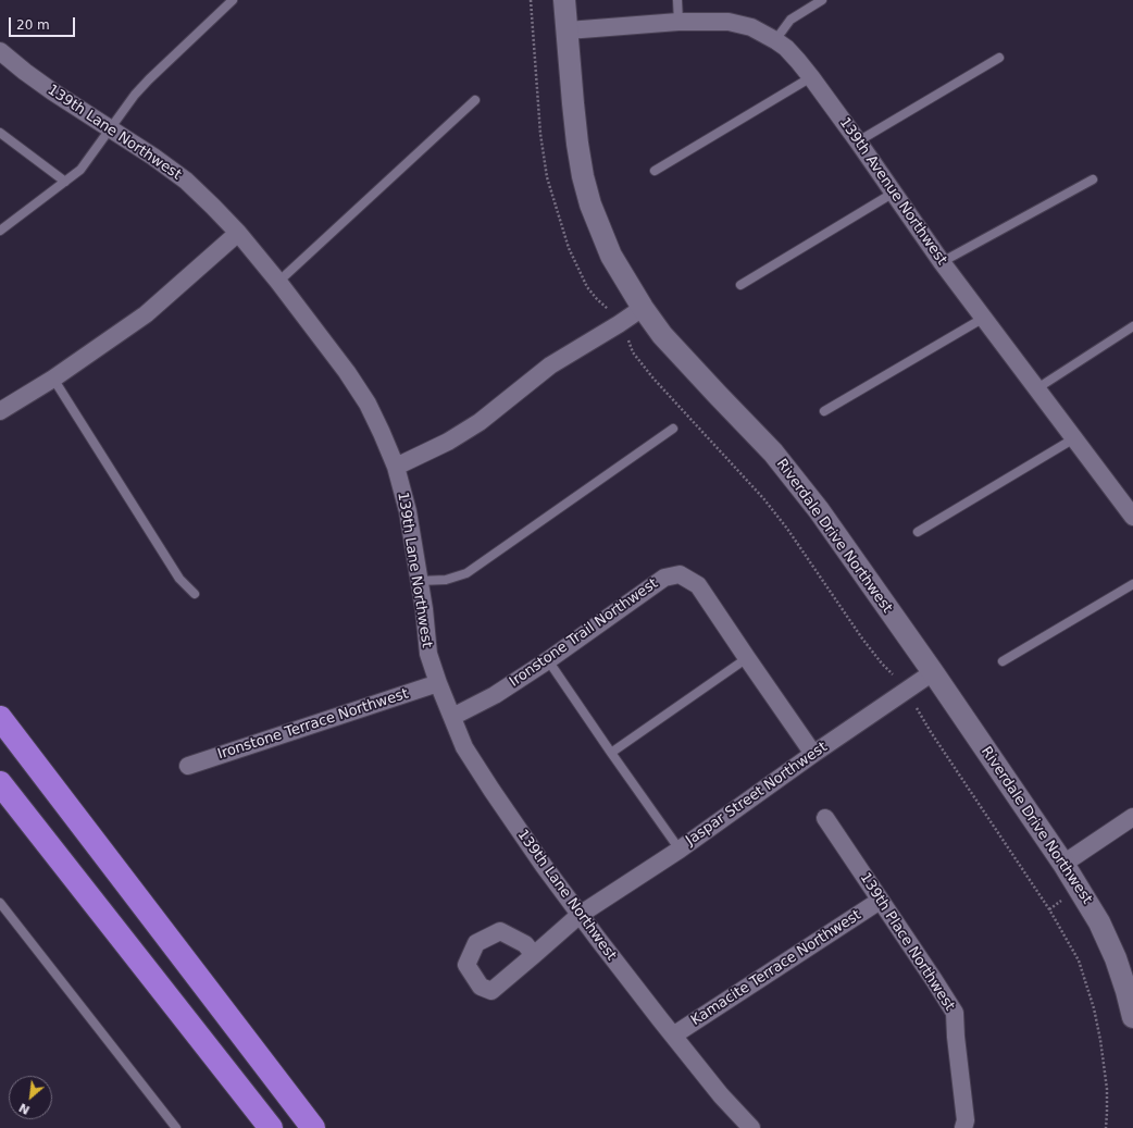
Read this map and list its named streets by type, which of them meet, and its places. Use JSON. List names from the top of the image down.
{
  "streets": {
    "street": [
      "139th Lane Northwest",
      "139th Avenue Northwest",
      "Riverdale Drive Northwest",
      "Ironstone Trail Northwest",
      "Ironstone Terrace Northwest",
      "Jaspar Street Northwest",
      "139th Place Northwest",
      "Kamacite Terrace Northwest"
    ]
  },
  "crossings": [
    ["139th Lane Northwest", "Ironstone Trail Northwest"],
    ["139th Lane Northwest", "Ironstone Terrace Northwest"],
    ["139th Lane Northwest", "Jaspar Street Northwest"],
    ["139th Lane Northwest", "Kamacite Terrace Northwest"],
    ["139th Avenue Northwest", "Riverdale Drive Northwest"],
    ["Riverdale Drive Northwest", "Jaspar Street Northwest"],
    ["Ironstone Trail Northwest", "Jaspar Street Northwest"],
    ["139th Place Northwest", "Kamacite Terrace Northwest"]
  ],
  "scale_bar": "20 m",
  "north": "bottom left"
}
